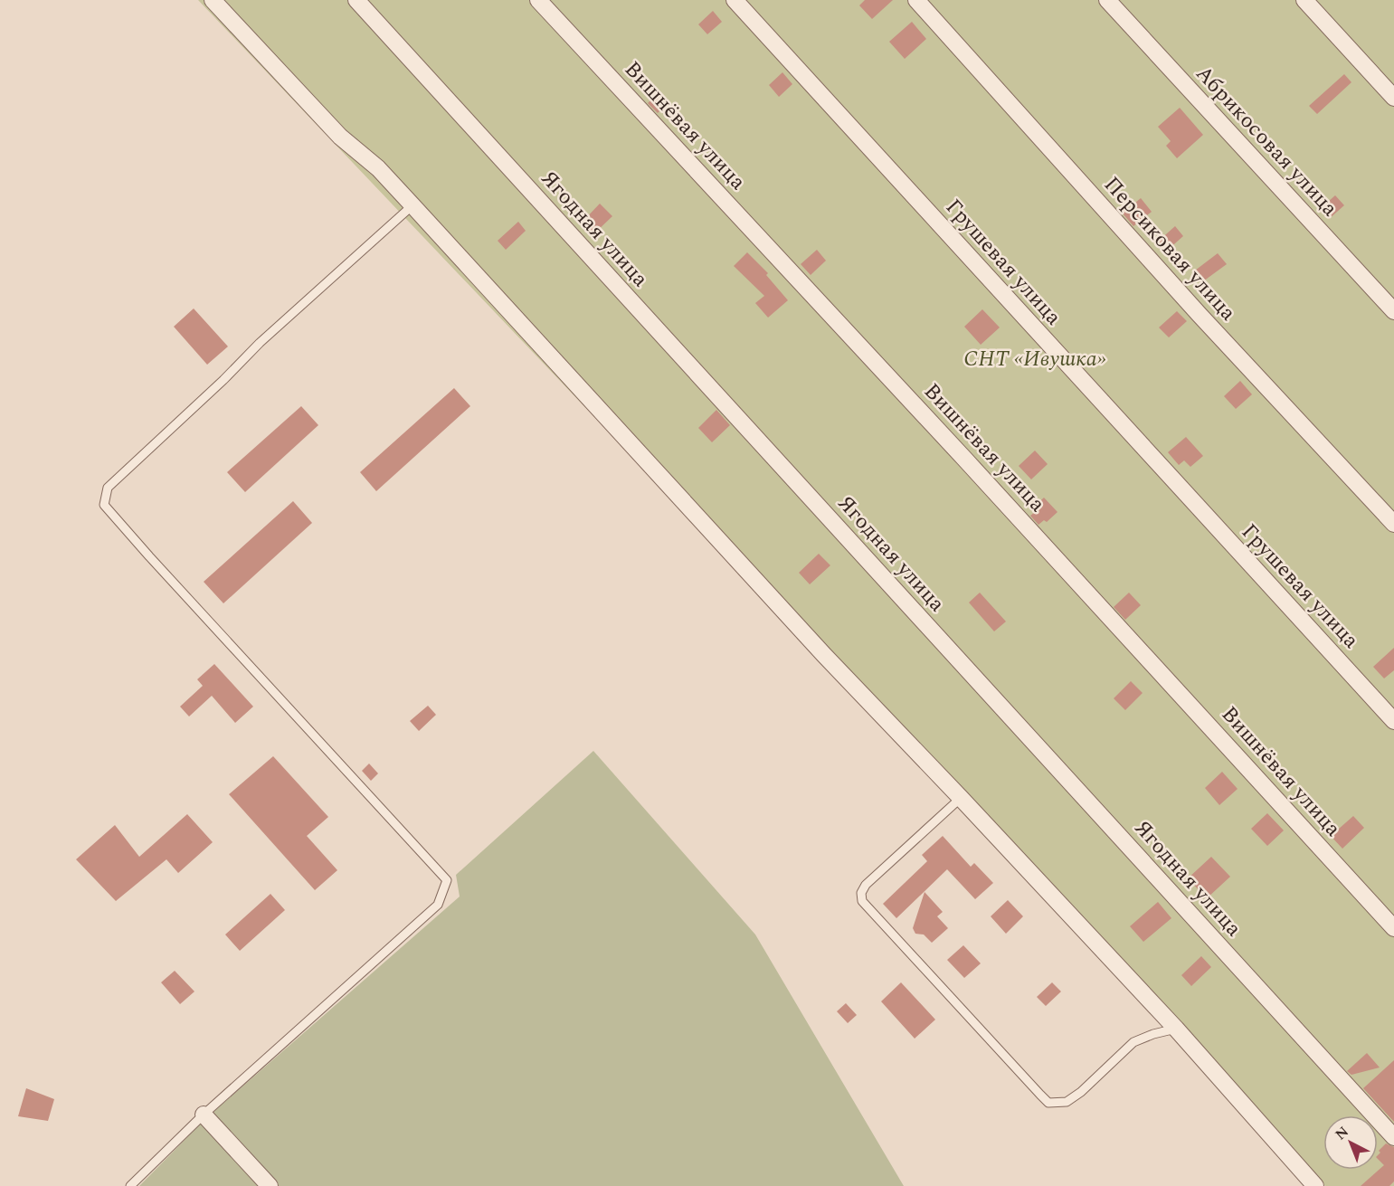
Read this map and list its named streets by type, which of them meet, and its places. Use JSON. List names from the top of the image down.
{
  "streets": {
    "street": [
      "Вишнёвая улица",
      "Абрикосовая улица",
      "Ягодная улица",
      "Персиковая улица",
      "Грушевая улица"
    ]
  },
  "parks": ["СНТ «Ивушка»"],
  "north": "top left"
}
